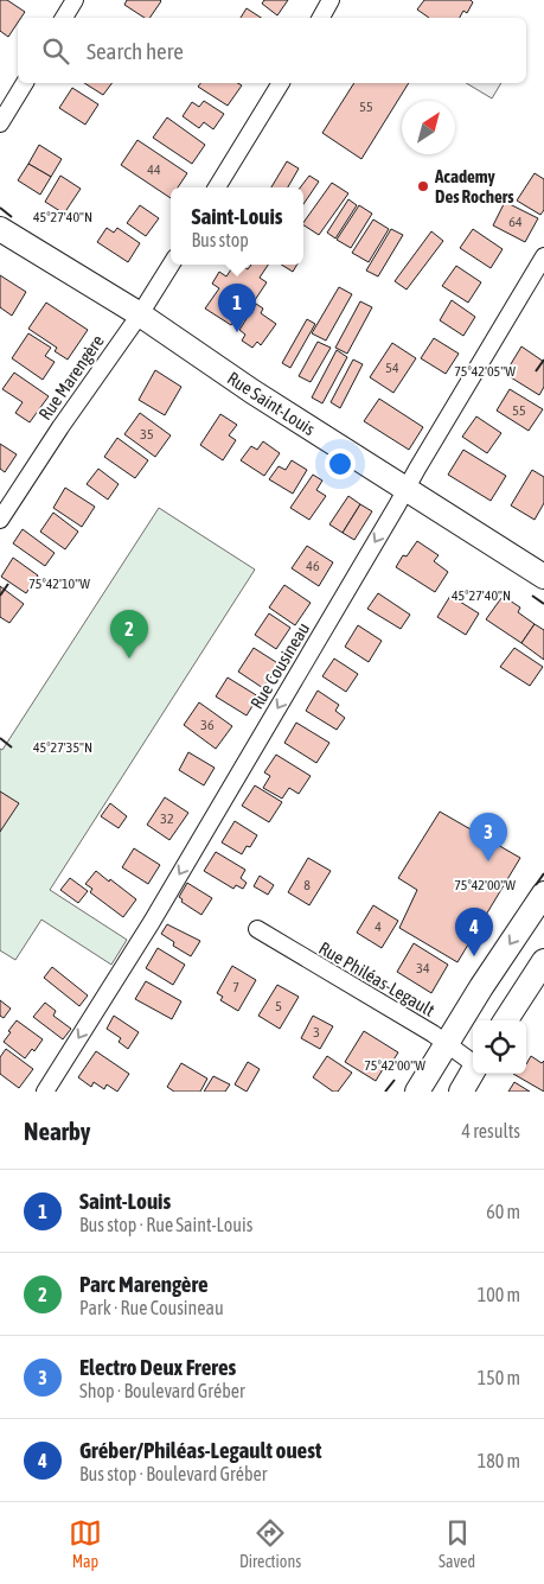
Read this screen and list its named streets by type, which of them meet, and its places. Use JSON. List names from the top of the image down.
{
  "streets": {
    "main road": ["Rue Saint-Louis"],
    "street": ["Rue Marengère", "Rue Cousineau", "Rue Philéas-Legault"]
  },
  "crossings": [
    ["Rue Marengère", "Rue Saint-Louis"],
    ["Rue Saint-Louis", "Rue Cousineau"]
  ],
  "one_way": ["Rue Cousineau"],
  "places": ["Academy Des Rochers"],
  "house_numbers": [
    "55",
    "44",
    "64",
    "54",
    "55",
    "35",
    "46",
    "36",
    "32",
    "8",
    "4",
    "34",
    "7",
    "5",
    "3"
  ],
  "north": "top right",
  "page": {
    "search": "Search here",
    "popup": ["Saint-Louis", "Bus stop"],
    "pins": [
      "1",
      "2",
      "3",
      "4"
    ],
    "heading": ["Nearby", "4 results"],
    "list": [
      {
        "mark": "1",
        "name": "Saint-Louis",
        "note": "Bus stop · Rue Saint-Louis",
        "value": "60 m"
      },
      {
        "mark": "2",
        "name": "Parc Marengère",
        "note": "Park · Rue Cousineau",
        "value": "100 m"
      },
      {
        "mark": "3",
        "name": "Electro Deux Freres",
        "note": "Shop · Boulevard Gréber",
        "value": "150 m"
      },
      {
        "mark": "4",
        "name": "Gréber/Philéas-Legault ouest",
        "note": "Bus stop · Boulevard Gréber",
        "value": "180 m"
      }
    ],
    "nav": ["Map", "Directions", "Saved"]
  },
  "coordinates": [
    "45°27'40\"N",
    "75°42'05\"W",
    "75°42'10\"W",
    "45°27'35\"N",
    "75°42'00\"W"
  ]
}
